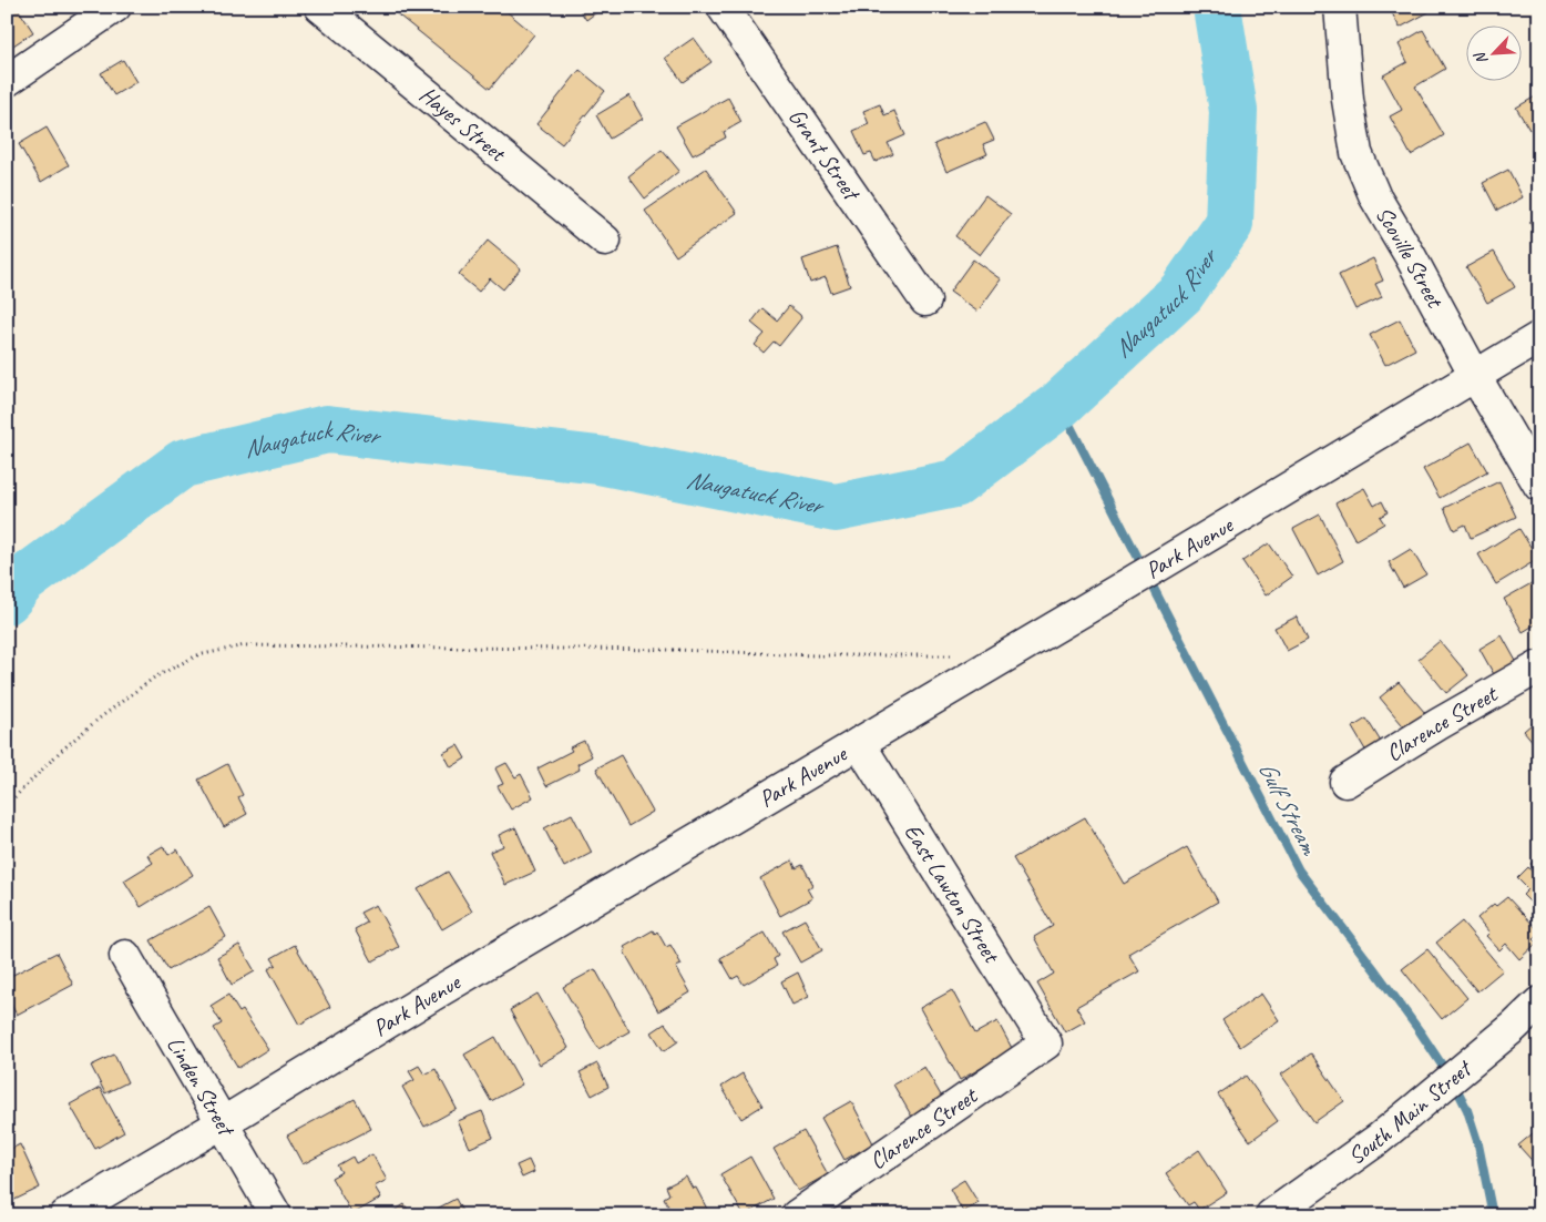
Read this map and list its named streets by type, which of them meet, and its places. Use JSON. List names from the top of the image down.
{
  "streets": {
    "street": [
      "Hayes Street",
      "Grant Street",
      "Scoville Street",
      "Park Avenue",
      "Clarence Street",
      "East Lawton Street",
      "Linden Street",
      "South Main Street"
    ]
  },
  "crossings": [
    ["Scoville Street", "Park Avenue"],
    ["Park Avenue", "East Lawton Street"],
    ["Park Avenue", "Linden Street"],
    ["Clarence Street", "East Lawton Street"]
  ],
  "water": ["Naugatuck River", "Gulf Stream"],
  "north": "bottom left"
}
